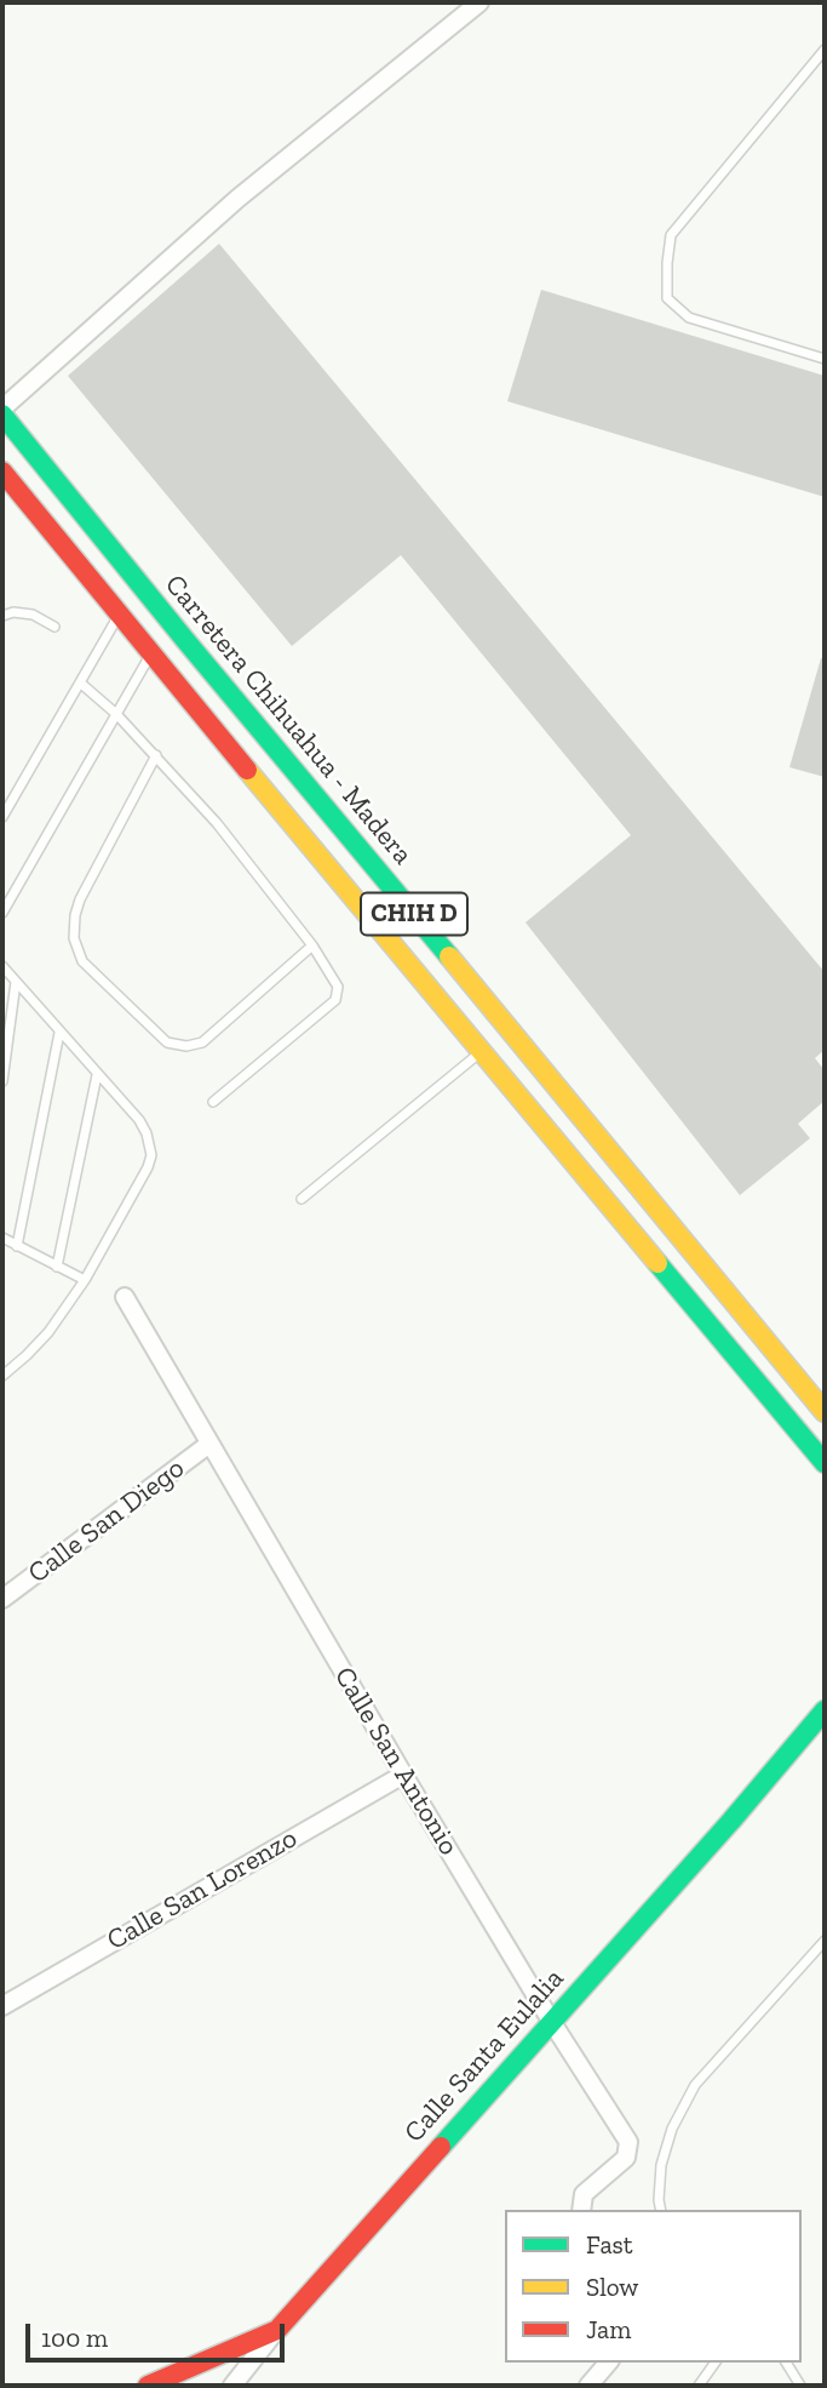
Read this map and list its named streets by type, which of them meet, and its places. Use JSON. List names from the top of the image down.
{
  "streets": {
    "main road": ["Carretera Chihuahua - Madera", "CHIH D", "Calle Santa Eulalia"],
    "street": ["Calle San Diego", "Calle San Antonio", "Calle San Lorenzo"]
  },
  "crossings": [
    ["Calle San Diego", "Calle San Antonio"],
    ["Calle San Antonio", "Calle San Lorenzo"],
    ["Calle San Antonio", "Calle Santa Eulalia"]
  ],
  "legend": ["Fast", "Slow", "Jam"],
  "scale_bar": "100 m"
}
